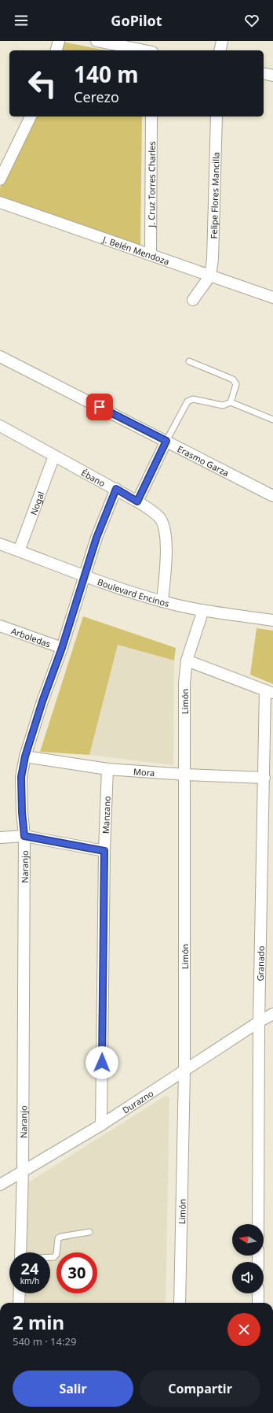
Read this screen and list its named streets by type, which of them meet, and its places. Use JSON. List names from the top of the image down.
{
  "streets": {
    "street": [
      "J. Cruz Torres Charles",
      "Felipe Flores Mancilla",
      "J. Belén Mendoza",
      "Erasmo Garza",
      "Ébano",
      "Nogal",
      "Boulevard Encinos",
      "Arboledas",
      "Limón",
      "Mora",
      "Manzano",
      "Naranjo",
      "Granado",
      "Durazno"
    ]
  },
  "crossings": [
    ["J. Cruz Torres Charles", "J. Belén Mendoza"],
    ["Felipe Flores Mancilla", "J. Belén Mendoza"],
    ["Ébano", "Nogal"],
    ["Ébano", "Boulevard Encinos"],
    ["Ébano", "Naranjo"],
    ["Nogal", "Boulevard Encinos"],
    ["Boulevard Encinos", "Limón"],
    ["Boulevard Encinos", "Naranjo"],
    ["Arboledas", "Naranjo"],
    ["Limón", "Mora"],
    ["Limón", "Durazno"],
    ["Mora", "Manzano"],
    ["Mora", "Naranjo"],
    ["Mora", "Granado"],
    ["Manzano", "Durazno"],
    ["Naranjo", "Durazno"],
    ["Granado", "Durazno"]
  ],
  "north": "left",
  "page": {
    "header": "GoPilot",
    "turn": ["140 m", "Cerezo"],
    "speed": "24 km/h",
    "limit": "30",
    "heading": ["2 min", "540 m · 14:29"],
    "buttons": ["Salir", "Compartir"]
  }
}
